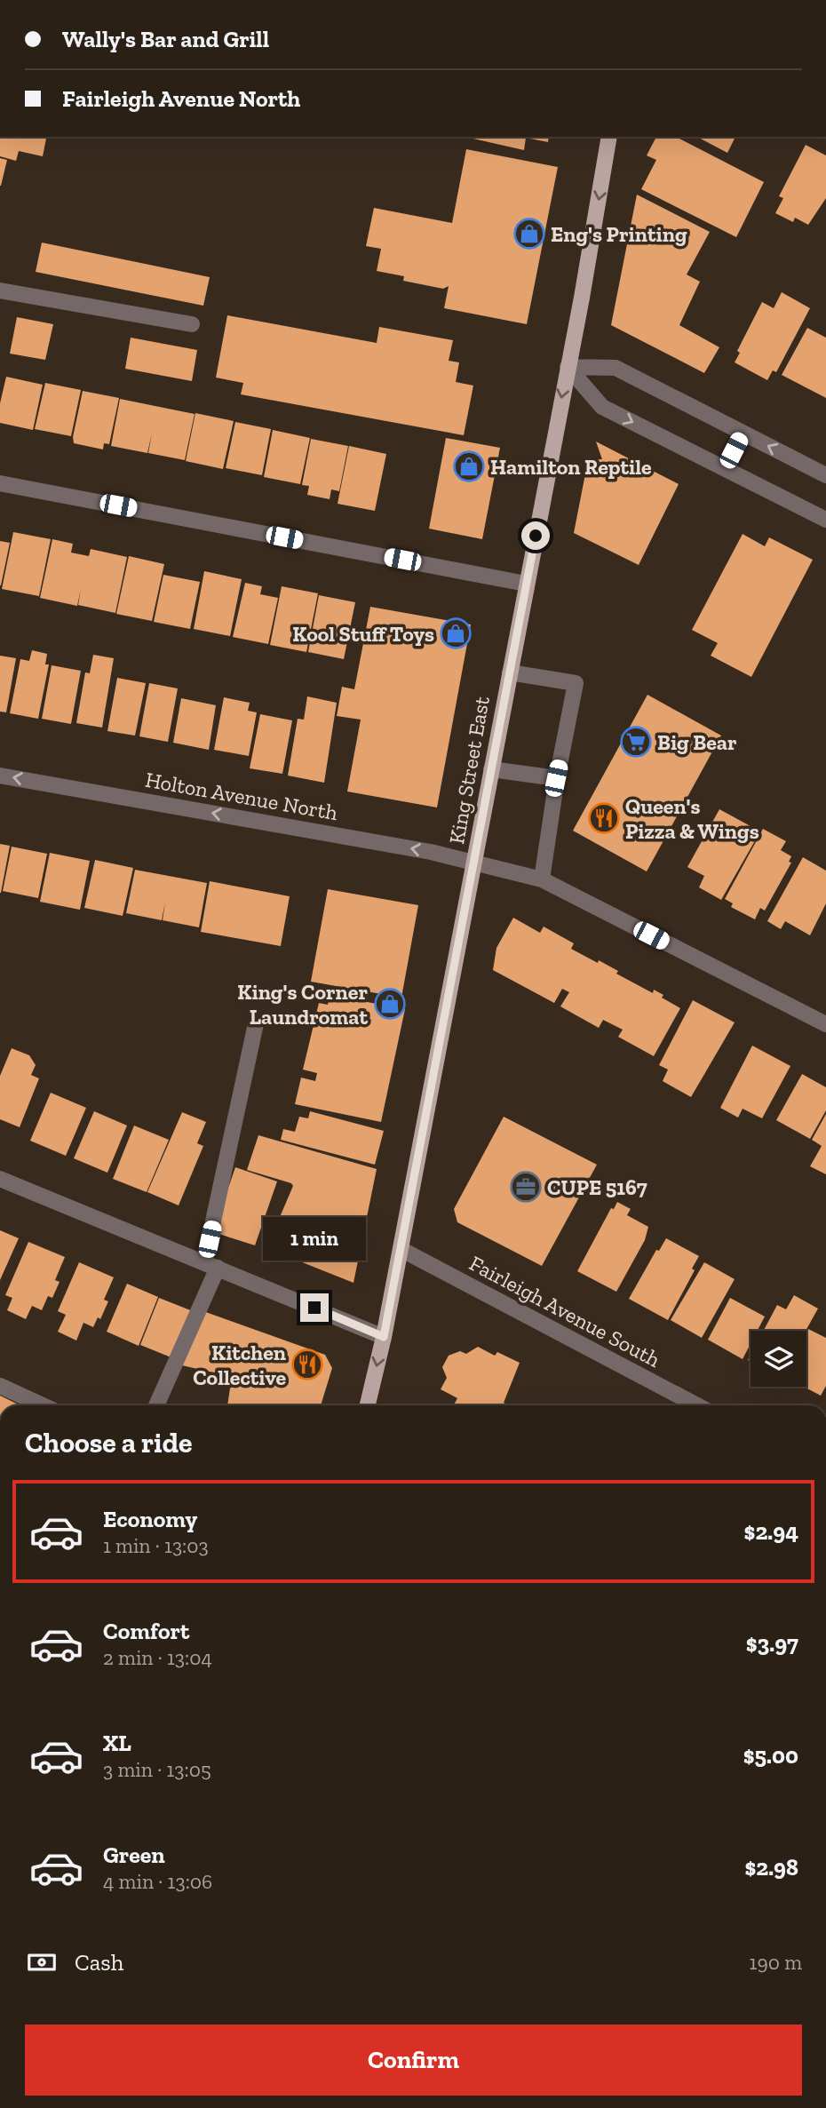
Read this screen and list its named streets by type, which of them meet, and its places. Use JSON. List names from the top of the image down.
{
  "streets": {
    "main road": ["King Street East"],
    "street": ["Holton Avenue North", "Fairleigh Avenue South"]
  },
  "crossings": [
    ["King Street East", "Holton Avenue North"],
    ["King Street East", "Fairleigh Avenue South"]
  ],
  "one_way": ["King Street East", "Holton Avenue North"],
  "places": {
    "shop": [
      "Eng's Printing",
      "Hamilton Reptile",
      "Kool Stuff Toys",
      "King's Corner Laundromat"
    ],
    "supermarket": ["Big Bear"],
    "restaurant": ["Queen's Pizza & Wings", "Kitchen Collective"],
    "office": ["CUPE 5167"]
  },
  "page": {
    "banner": ["Wally's Bar and Grill", "Fairleigh Avenue North"],
    "bubble": "1 min",
    "heading": "Choose a ride",
    "list": [
      {
        "name": "Economy",
        "note": "1 min · 13:03",
        "value": "$2.94"
      },
      {
        "name": "Comfort",
        "note": "2 min · 13:04",
        "value": "$3.97"
      },
      {
        "name": "XL",
        "note": "3 min · 13:05",
        "value": "$5.00"
      },
      {
        "name": "Green",
        "note": "4 min · 13:06",
        "value": "$2.98"
      }
    ],
    "pay": ["Cash", "190 m"],
    "buttons": "Confirm"
  }
}
